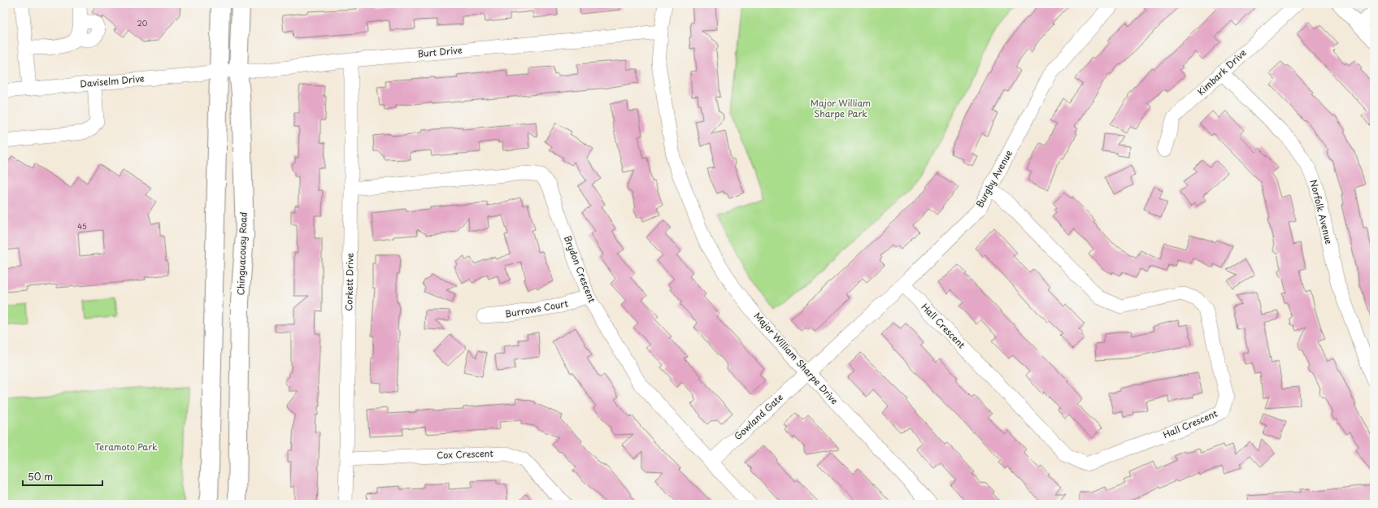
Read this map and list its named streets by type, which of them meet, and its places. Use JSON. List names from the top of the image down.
{
  "streets": {
    "main road": ["Chinguacousy Road"],
    "street": [
      "Burt Drive",
      "Kimbark Drive",
      "Daviselm Drive",
      "Burgby Avenue",
      "Norfolk Avenue",
      "Brydon Crescent",
      "Corkett Drive",
      "Burrows Court",
      "Hall Crescent",
      "Major William Sharpe Drive",
      "Gowland Gate",
      "Cox Crescent"
    ]
  },
  "crossings": [
    ["Burt Drive", "Daviselm Drive"],
    ["Burt Drive", "Chinguacousy Road"],
    ["Burt Drive", "Corkett Drive"],
    ["Burt Drive", "Major William Sharpe Drive"],
    ["Kimbark Drive", "Norfolk Avenue"],
    ["Burgby Avenue", "Hall Crescent"],
    ["Burgby Avenue", "Major William Sharpe Drive"],
    ["Burgby Avenue", "Gowland Gate"],
    ["Brydon Crescent", "Corkett Drive"],
    ["Brydon Crescent", "Burrows Court"],
    ["Brydon Crescent", "Gowland Gate"],
    ["Corkett Drive", "Cox Crescent"],
    ["Major William Sharpe Drive", "Gowland Gate"]
  ],
  "parks": ["Major William Sharpe Park", "Teramoto Park"],
  "house_numbers": ["20", "45"],
  "scale_bar": "50 m"
}
